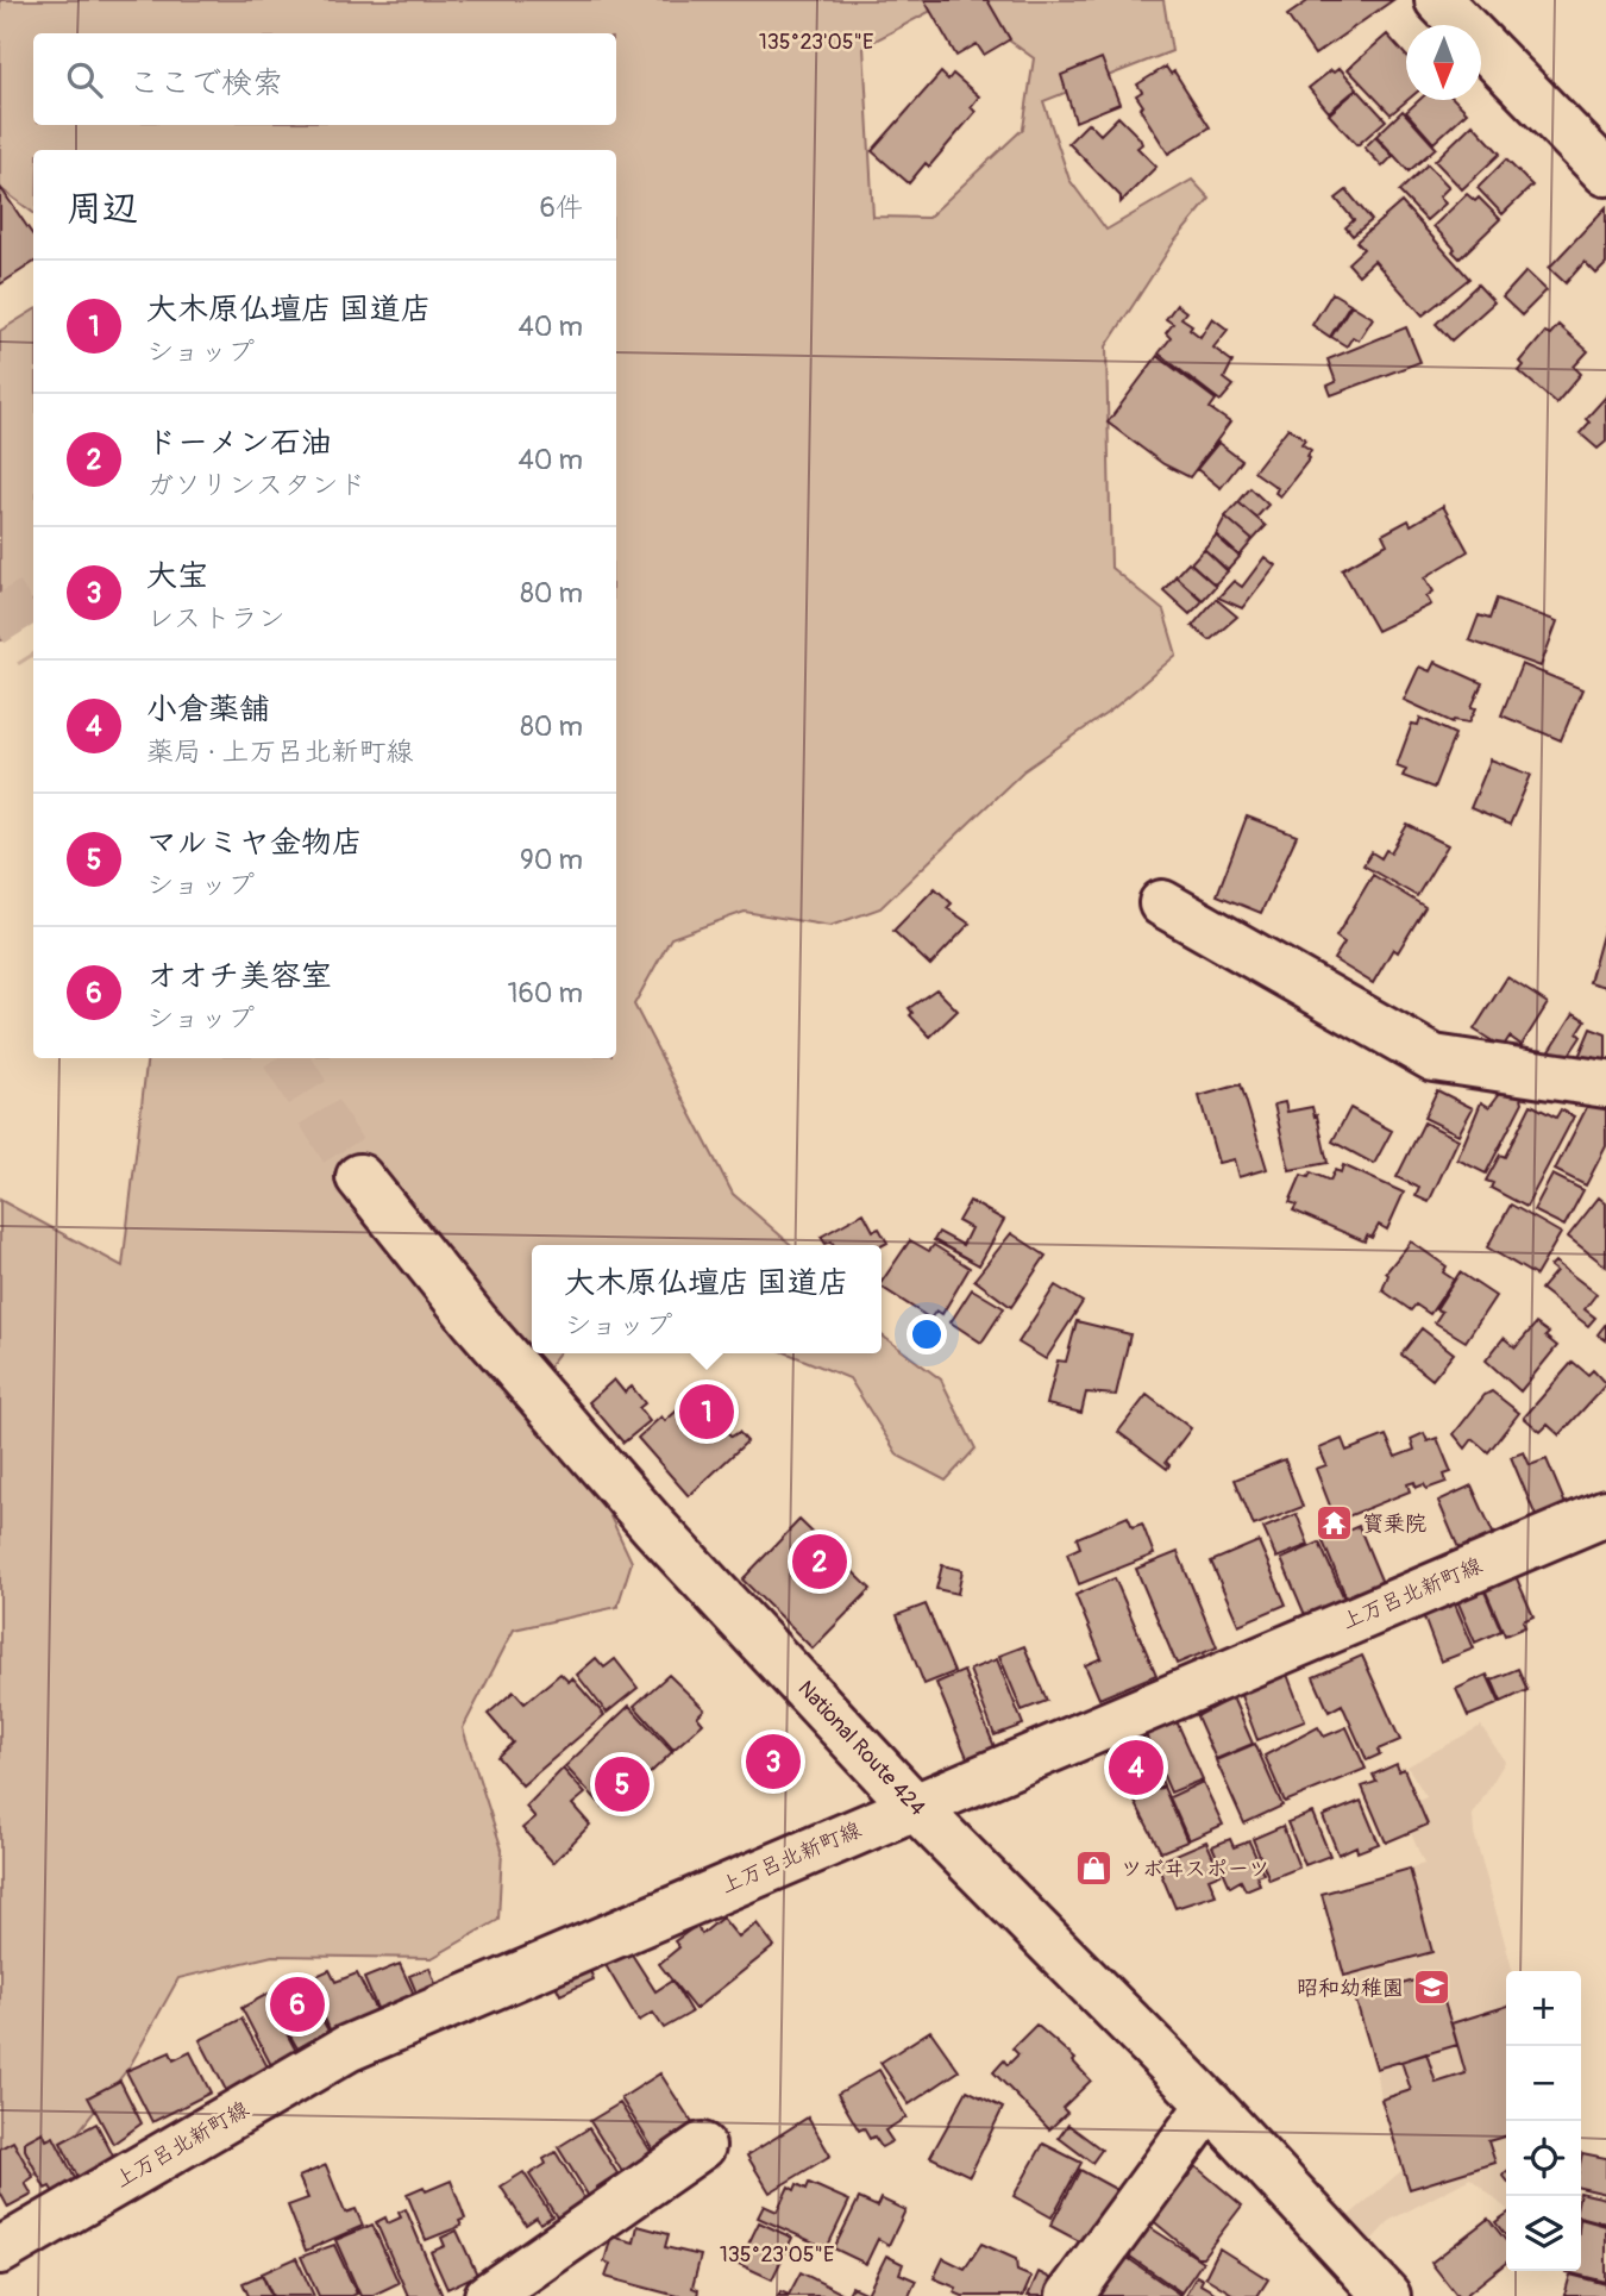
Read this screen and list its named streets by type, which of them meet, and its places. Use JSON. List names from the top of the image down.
{
  "streets": {
    "main road": ["上万呂北新町線", "National Route 424"]
  },
  "crossings": [
    ["上万呂北新町線", "National Route 424"]
  ],
  "places": {
    "temple": ["寳乗院"],
    "shop": ["ツボヰスポーツ"],
    "school or university": ["昭和幼稚園"]
  },
  "north": "bottom",
  "page": {
    "search": "ここで検索",
    "heading": ["周辺", "6件"],
    "list": [
      {
        "mark": "1",
        "name": "大木原仏壇店 国道店",
        "note": "ショップ",
        "value": "40 m"
      },
      {
        "mark": "2",
        "name": "ドーメン石油",
        "note": "ガソリンスタンド",
        "value": "40 m"
      },
      {
        "mark": "3",
        "name": "大宝",
        "note": "レストラン",
        "value": "80 m"
      },
      {
        "mark": "4",
        "name": "小倉薬舗",
        "note": "薬局 · 上万呂北新町線",
        "value": "80 m"
      },
      {
        "mark": "5",
        "name": "マルミヤ金物店",
        "note": "ショップ",
        "value": "90 m"
      },
      {
        "mark": "6",
        "name": "オオチ美容室",
        "note": "ショップ",
        "value": "160 m"
      }
    ],
    "popup": ["大木原仏壇店 国道店", "ショップ"],
    "pins": [
      "1",
      "2",
      "3",
      "4",
      "5",
      "6"
    ],
    "map_buttons": ["+", "−"]
  },
  "coordinates": ["135°23'05\"E"]
}
